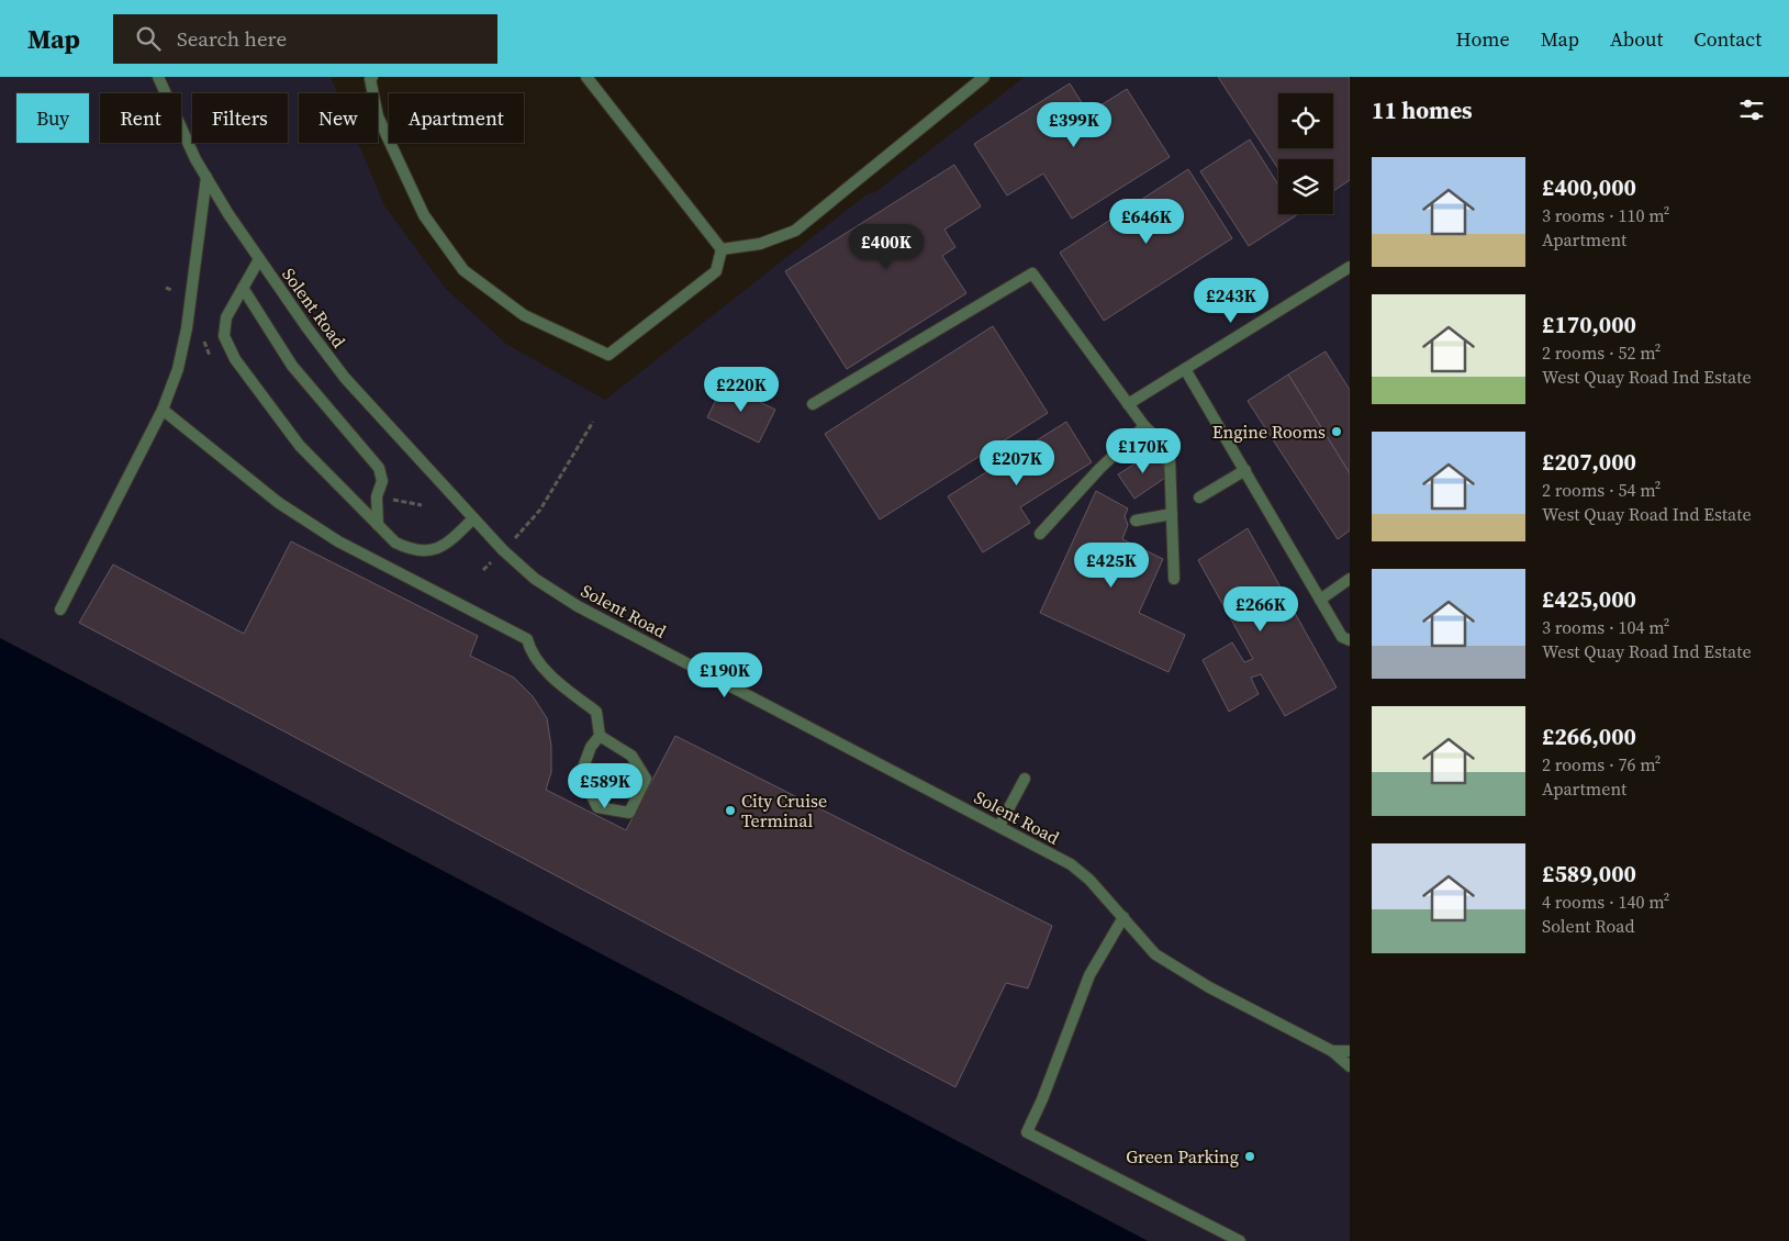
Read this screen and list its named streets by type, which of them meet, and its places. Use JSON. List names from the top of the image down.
{
  "streets": {
    "street": ["Solent Road"]
  },
  "places": ["Engine Rooms", "City Cruise Terminal", "Green Parking"],
  "page": {
    "header": "Map",
    "search": "Search here",
    "nav": [
      "Home",
      "Map",
      "About",
      "Contact"
    ],
    "heading": "11 homes",
    "chip": [
      "Buy",
      "Rent",
      "Filters",
      "New",
      "Apartment"
    ],
    "price": [
      "£399K",
      "£646K",
      "£400K",
      "£243K",
      "£220K",
      "£170K",
      "£207K",
      "£425K",
      "£266K",
      "£190K",
      "£589K"
    ],
    "list": [
      {
        "name": "£400,000",
        "note": "3 rooms · 110 m² · Apartment"
      },
      {
        "name": "£170,000",
        "note": "2 rooms · 52 m² · West Quay Road Ind Estate"
      },
      {
        "name": "£207,000",
        "note": "2 rooms · 54 m² · West Quay Road Ind Estate"
      },
      {
        "name": "£425,000",
        "note": "3 rooms · 104 m² · West Quay Road Ind Estate"
      },
      {
        "name": "£266,000",
        "note": "2 rooms · 76 m² · Apartment"
      },
      {
        "name": "£589,000",
        "note": "4 rooms · 140 m² · Solent Road"
      }
    ]
  }
}
